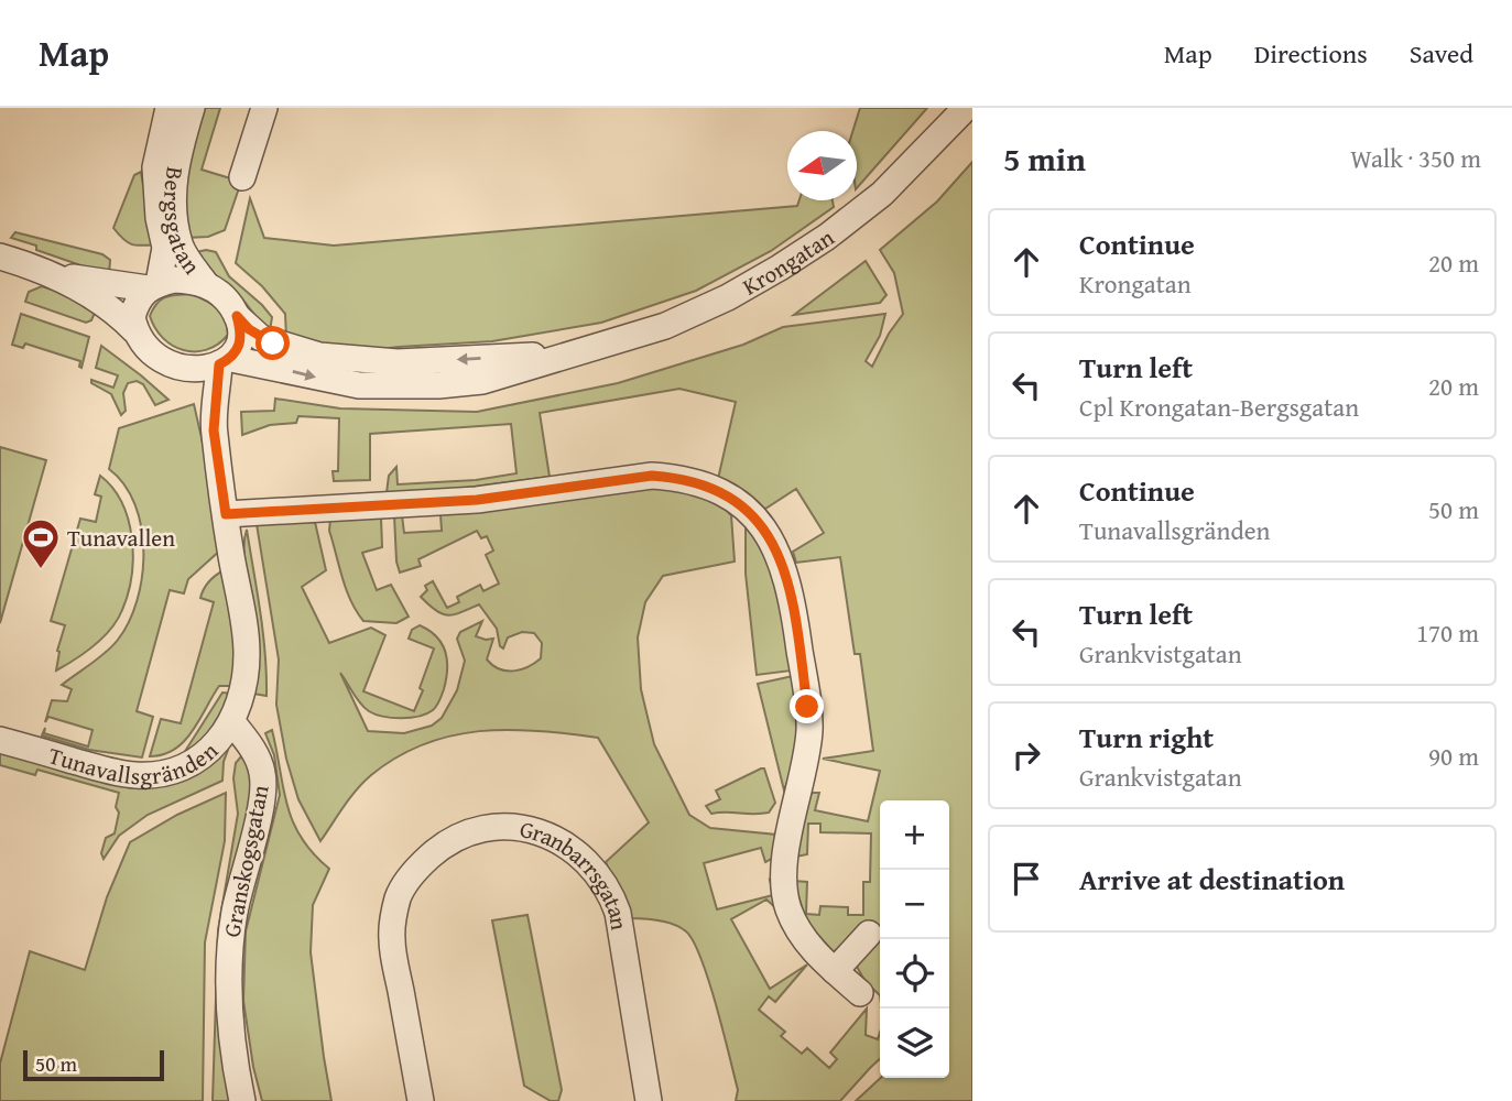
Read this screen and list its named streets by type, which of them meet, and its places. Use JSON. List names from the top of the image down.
{
  "streets": {
    "street": [
      "Bergsgatan",
      "Krongatan",
      "Tunavallsgränden",
      "Granskogsgatan",
      "Granbarrsgatan"
    ]
  },
  "crossings": [
    ["Bergsgatan", "Krongatan"],
    ["Bergsgatan", "Tunavallsgränden"],
    ["Krongatan", "Tunavallsgränden"],
    ["Tunavallsgränden", "Granskogsgatan"]
  ],
  "places": {
    "sports": ["Tunavallen"]
  },
  "scale_bar": "50 m",
  "north": "left",
  "page": {
    "header": "Map",
    "nav": ["Map", "Directions", "Saved"],
    "heading": ["5 min", "Walk · 350 m"],
    "list": [
      ["Continue", "Krongatan", "20 m"],
      ["Turn left", "Cpl Krongatan-Bergsgatan", "20 m"],
      ["Continue", "Tunavallsgränden", "50 m"],
      ["Turn left", "Grankvistgatan", "170 m"],
      ["Turn right", "Grankvistgatan", "90 m"],
      "Arrive at destination"
    ],
    "map_buttons": ["+", "−"],
    "scale": "50 m"
  }
}
